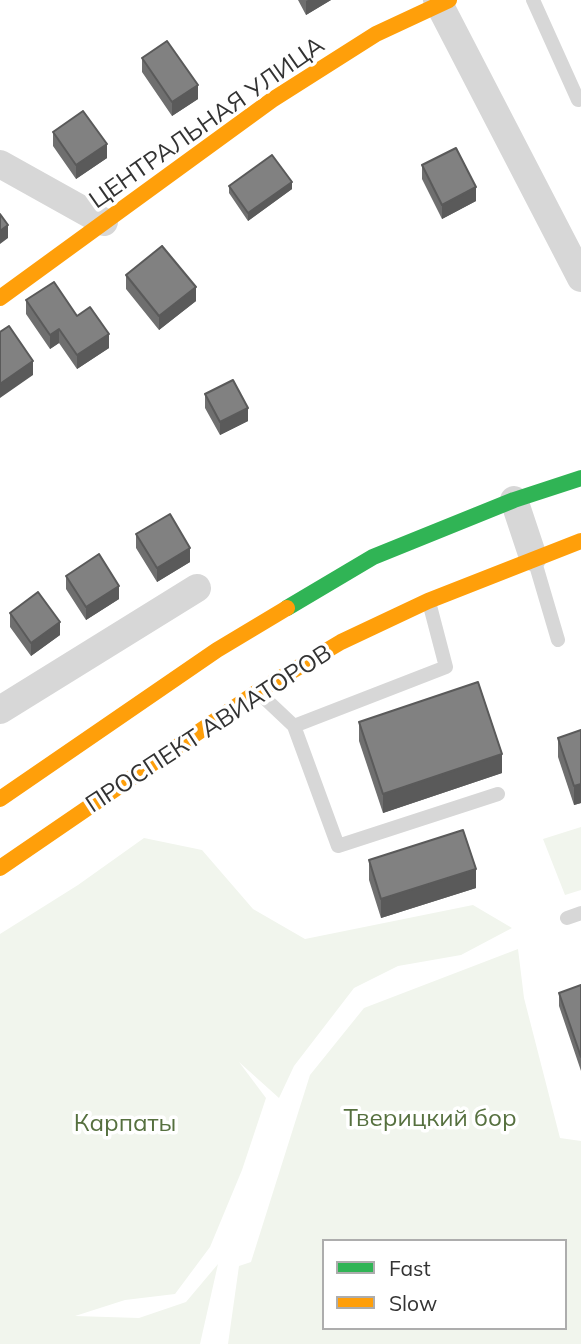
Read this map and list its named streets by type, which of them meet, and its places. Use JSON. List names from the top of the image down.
{
  "streets": {
    "main road": ["ЦЕНТРАЛЬНАЯ УЛИЦА", "ПРОСПЕКТ АВИАТОРОВ"]
  },
  "parks": ["Тверицкий бор", "Карпаты"],
  "legend": ["Fast", "Slow"]
}
